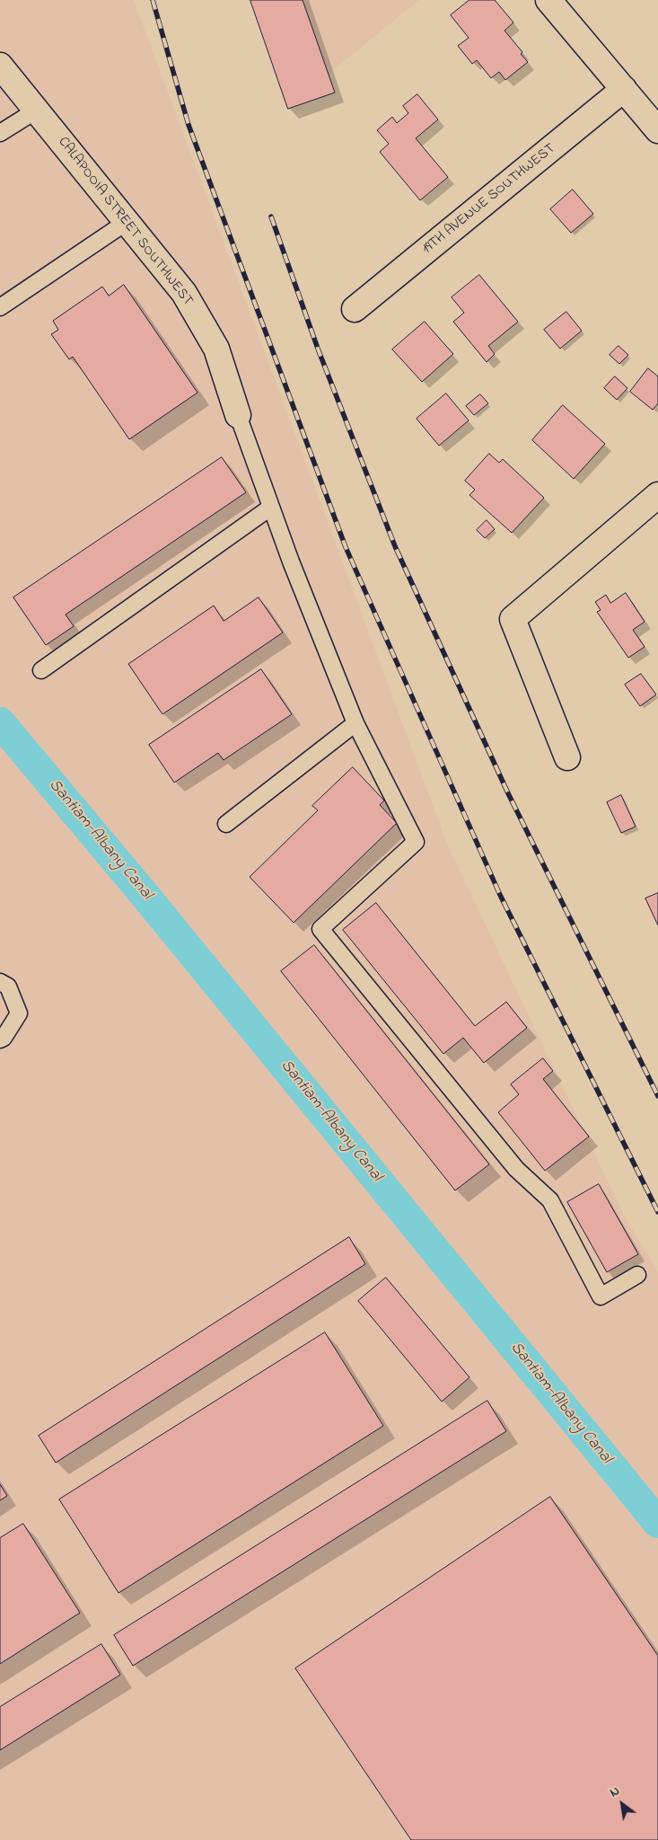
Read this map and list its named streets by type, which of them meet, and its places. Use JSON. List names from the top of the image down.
{
  "streets": {
    "street": ["19TH AVENUE SOUTHWEST", "CALAPOOIA STREET SOUTHWEST"]
  },
  "water": ["Santiam-Albany Canal"],
  "north": "top left"
}
